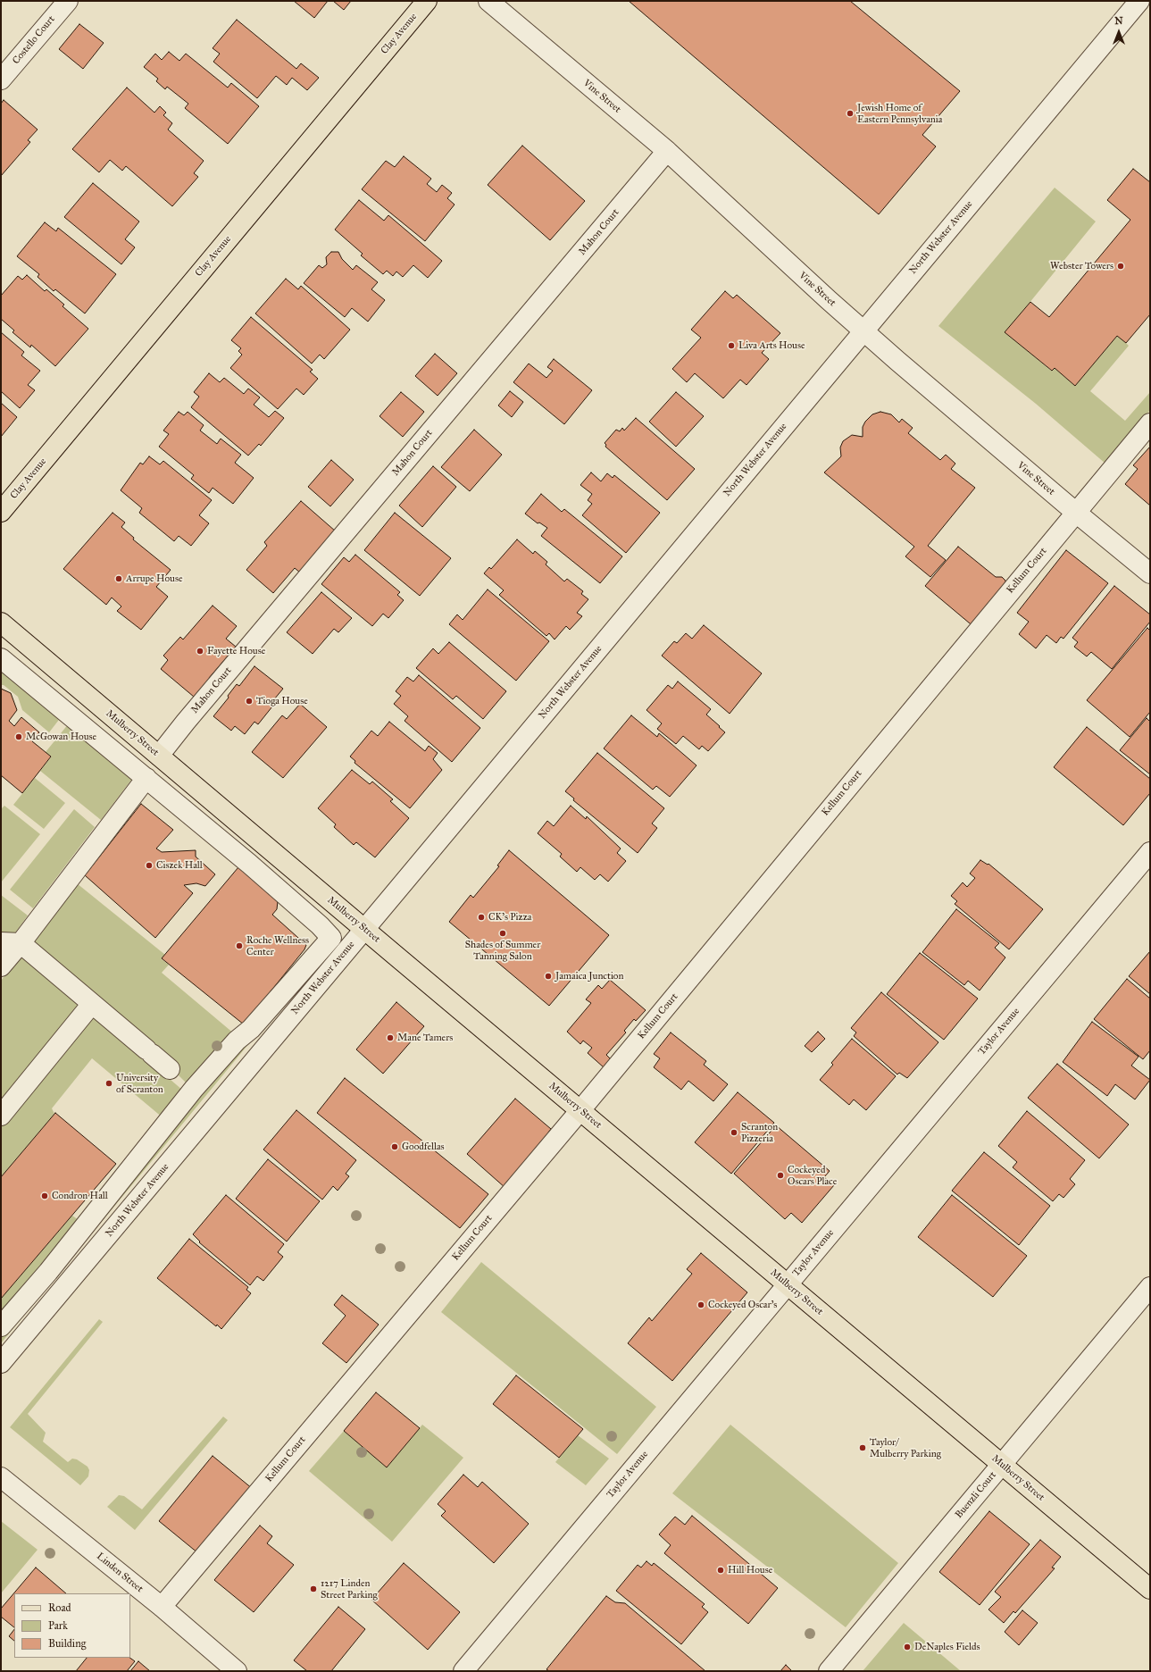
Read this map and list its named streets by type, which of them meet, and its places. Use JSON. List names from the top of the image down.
{
  "streets": {
    "main road": ["Clay Avenue", "Mulberry Street"],
    "street": [
      "Costello Court",
      "Vine Street",
      "Mahon Court",
      "North Webster Avenue",
      "Kellum Court",
      "Taylor Avenue",
      "Buenzli Court",
      "Linden Street"
    ]
  },
  "crossings": [
    ["Vine Street", "Mahon Court"],
    ["Vine Street", "North Webster Avenue"],
    ["Vine Street", "Kellum Court"],
    ["Mahon Court", "Mulberry Street"],
    ["North Webster Avenue", "Mulberry Street"],
    ["Kellum Court", "Mulberry Street"],
    ["Kellum Court", "Linden Street"],
    ["Mulberry Street", "Taylor Avenue"],
    ["Mulberry Street", "Buenzli Court"]
  ],
  "places": [
    "Jewish Home of Eastern Pennsylvania",
    "Webster Towers",
    "Liva Arts House",
    "Arrupe House",
    "Fayette House",
    "Tioga House",
    "McGowan House",
    "Ciszek Hall",
    "CK's Pizza",
    "Shades of Summer Tanning Salon",
    "Roche Wellness Center",
    "Jamaica Junction",
    "Mane Tamers",
    "University of Scranton",
    "Scranton Pizzeria",
    "Goodfellas",
    "Cockeyed Oscars Place",
    "Condron Hall",
    "Cockeyed Oscar's",
    "Taylor/ Mulberry Parking",
    "Hill House",
    "1217 Linden Street Parking",
    "DeNaples Fields"
  ],
  "legend": ["Road", "Park", "Building"],
  "north": "top"
}
